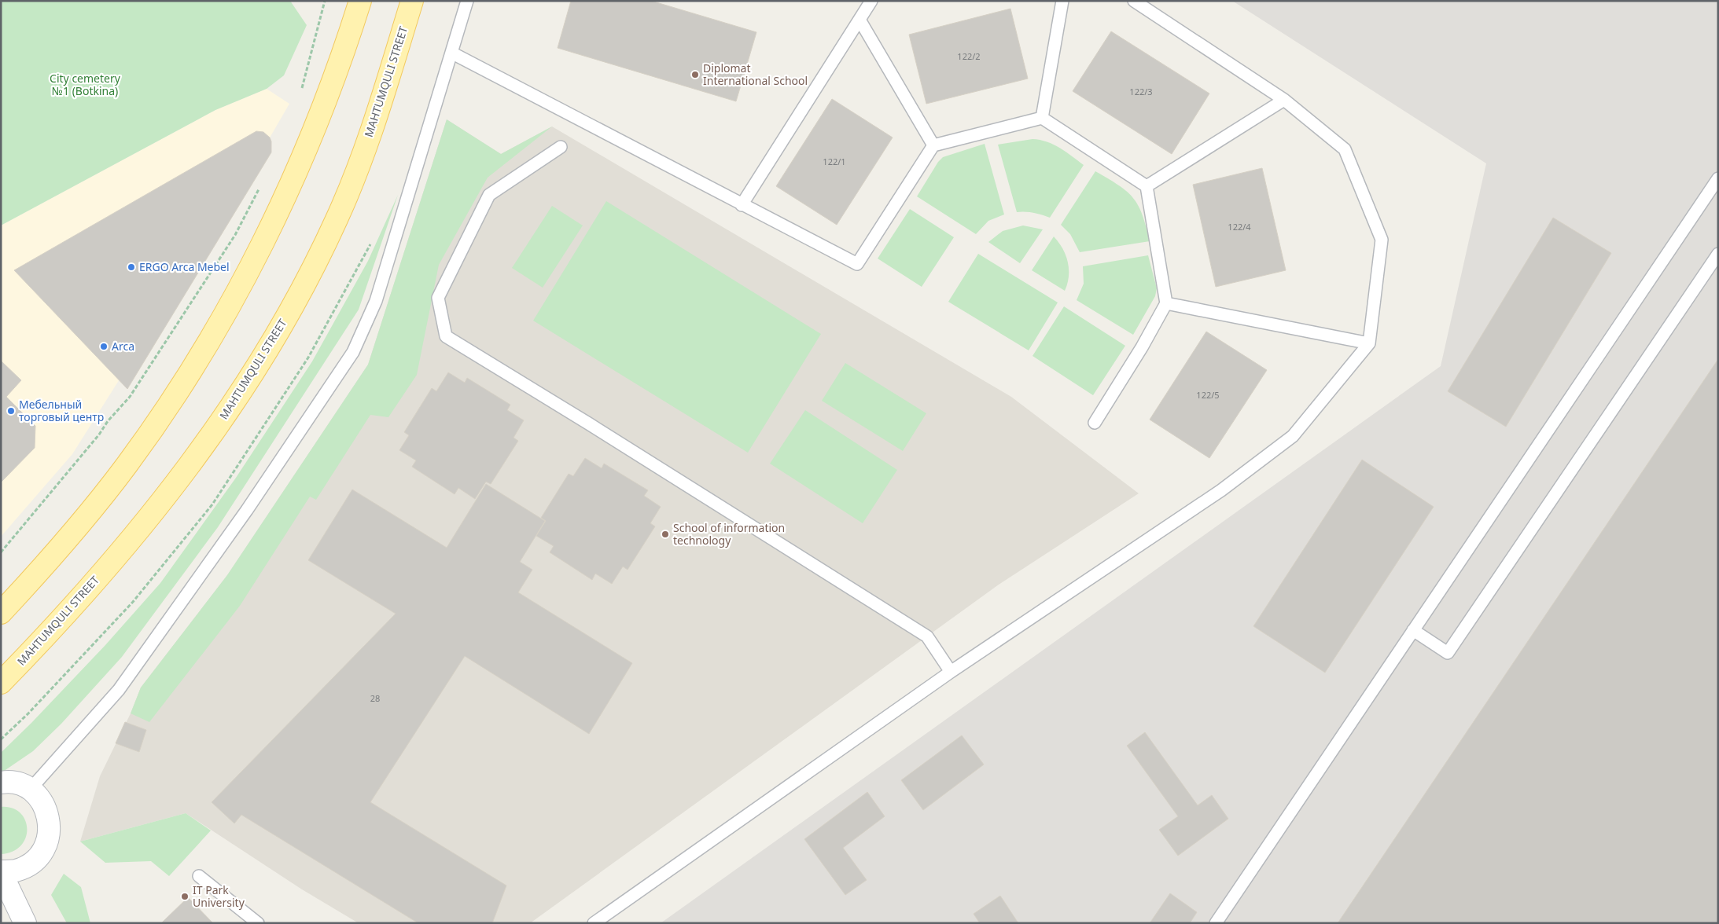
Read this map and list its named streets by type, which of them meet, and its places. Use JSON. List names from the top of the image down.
{
  "streets": {
    "main road": ["MAHTUMQULI STREET"]
  },
  "parks": ["City cemetery №1 (Botkina)"],
  "places": [
    "Diplomat International School",
    "ERGO Arca Mebel",
    "Arca",
    "Мебельный торговый центр",
    "School of information technology",
    "IT Park University"
  ],
  "house_numbers": [
    "122/2",
    "122/3",
    "122/1",
    "122/4",
    "122/5",
    "28"
  ]
}
